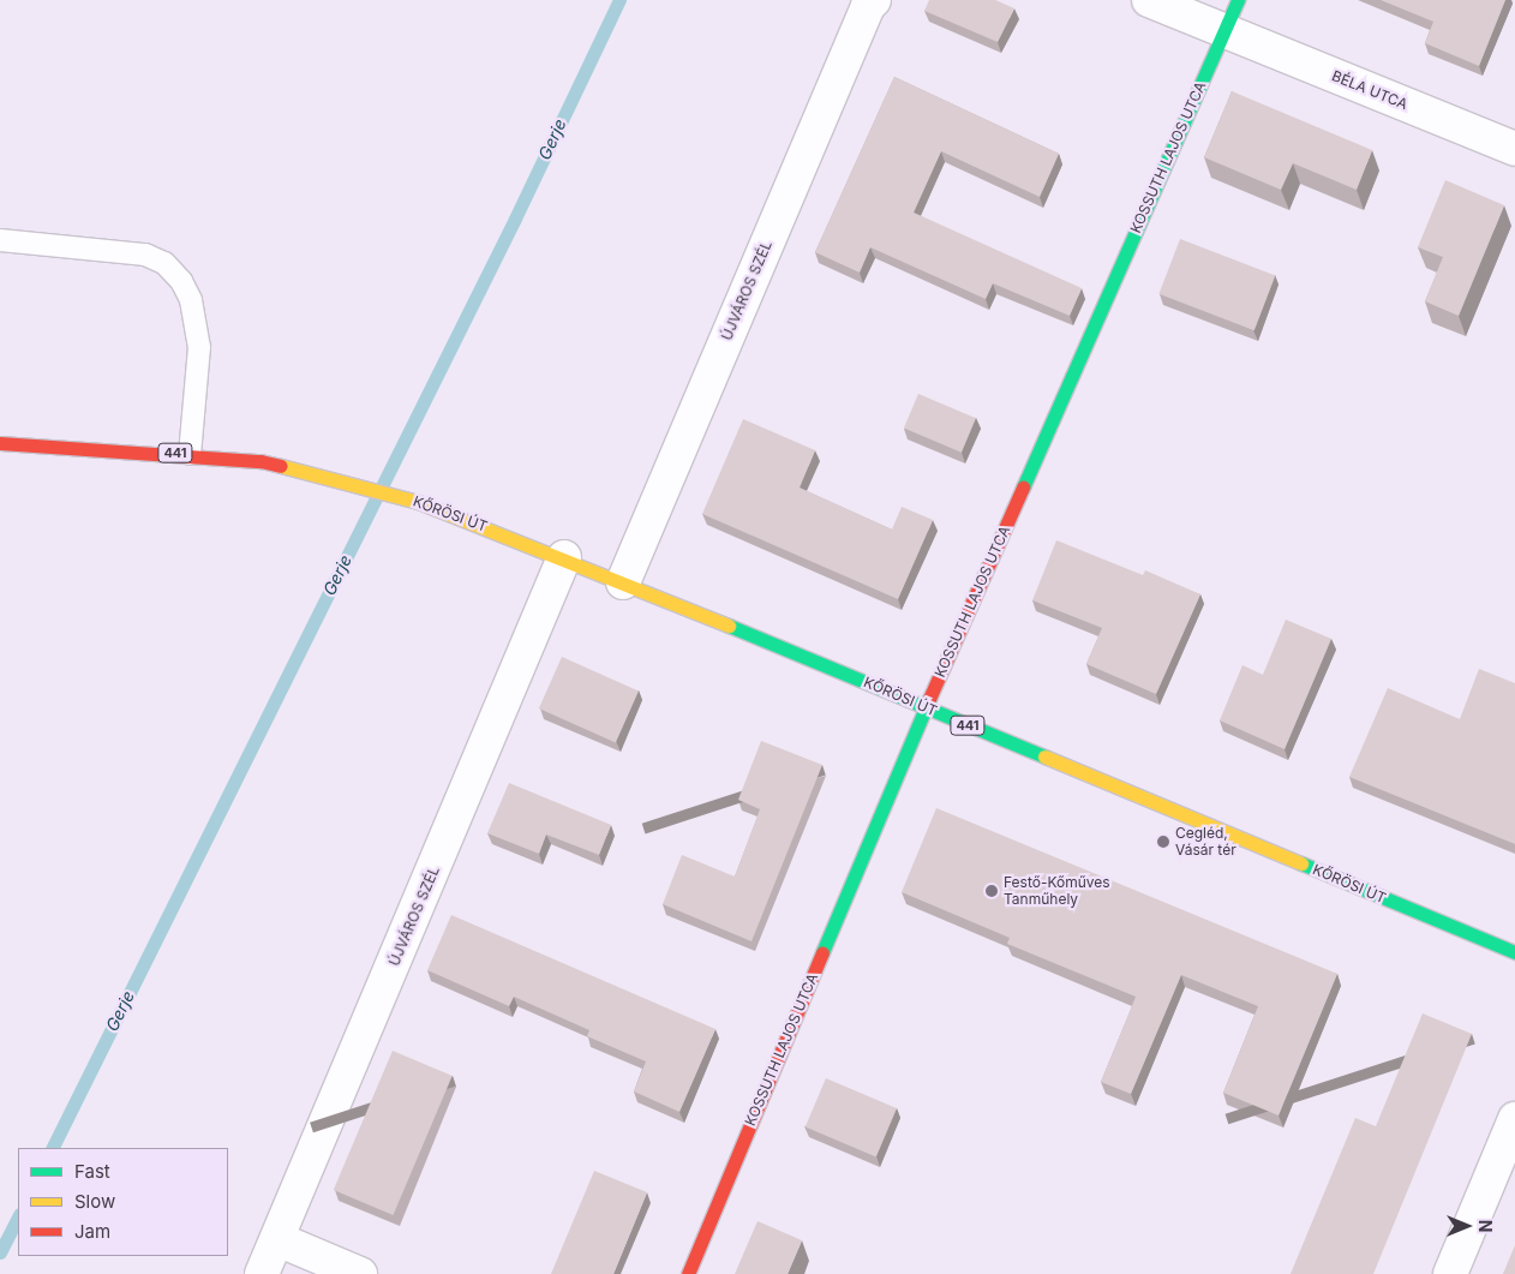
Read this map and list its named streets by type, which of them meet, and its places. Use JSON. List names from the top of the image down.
{
  "streets": {
    "main road": ["KOSSUTH LAJOS UTCA", "441", "KŐRÖSI ÚT"],
    "street": ["BÉLA UTCA", "ÚJVÁROS SZÉL"]
  },
  "crossings": [
    ["BÉLA UTCA", "KOSSUTH LAJOS UTCA"],
    ["KOSSUTH LAJOS UTCA", "KŐRÖSI ÚT"],
    ["ÚJVÁROS SZÉL", "KŐRÖSI ÚT"],
    ["441", "KŐRÖSI ÚT"]
  ],
  "water": ["Gerje"],
  "places": ["Cegléd, Vásár tér", "Festő-Kőműves Tanműhely"],
  "legend": ["Fast", "Slow", "Jam"],
  "north": "right"
}
